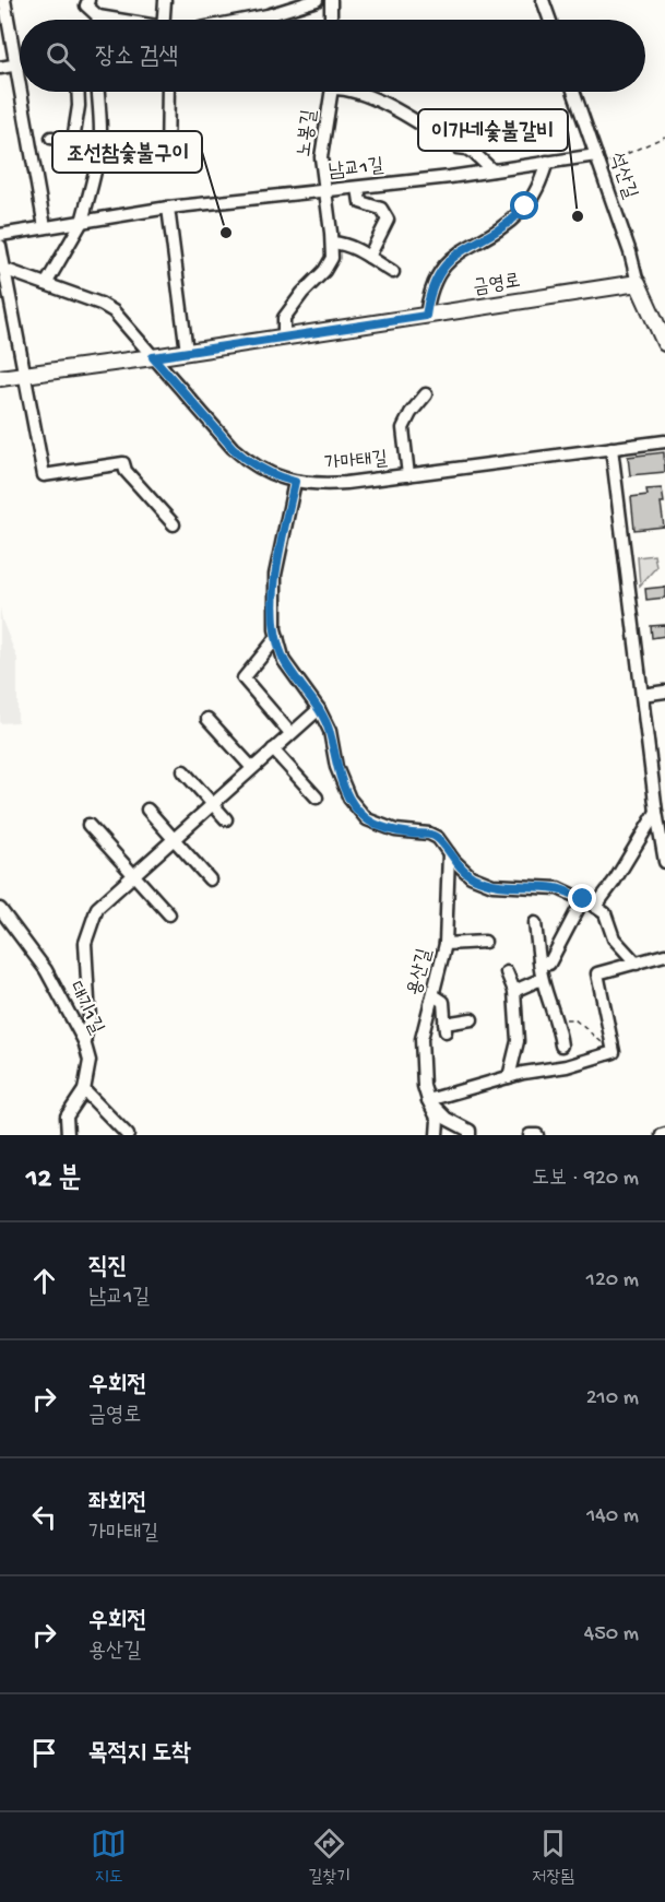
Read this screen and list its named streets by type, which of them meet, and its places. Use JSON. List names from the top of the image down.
{
  "streets": {
    "main road": ["금영로"],
    "street": [
      "노봉길",
      "남교1길",
      "석산길",
      "가마태길",
      "용산길",
      "대기1길"
    ]
  },
  "crossings": [
    ["노봉길", "남교1길"],
    ["남교1길", "석산길"],
    ["석산길", "금영로"],
    ["금영로", "가마태길"]
  ],
  "places": ["이가네숯불갈비", "조선참숯불구이"],
  "page": {
    "search": "장소 검색",
    "heading": ["12 분", "도보 · 920 m"],
    "list": [
      ["직진", "남교1길", "120 m"],
      ["우회전", "금영로", "210 m"],
      ["좌회전", "가마태길", "140 m"],
      ["우회전", "용산길", "450 m"],
      "목적지 도착"
    ],
    "nav": ["지도", "길찾기", "저장됨"]
  }
}
